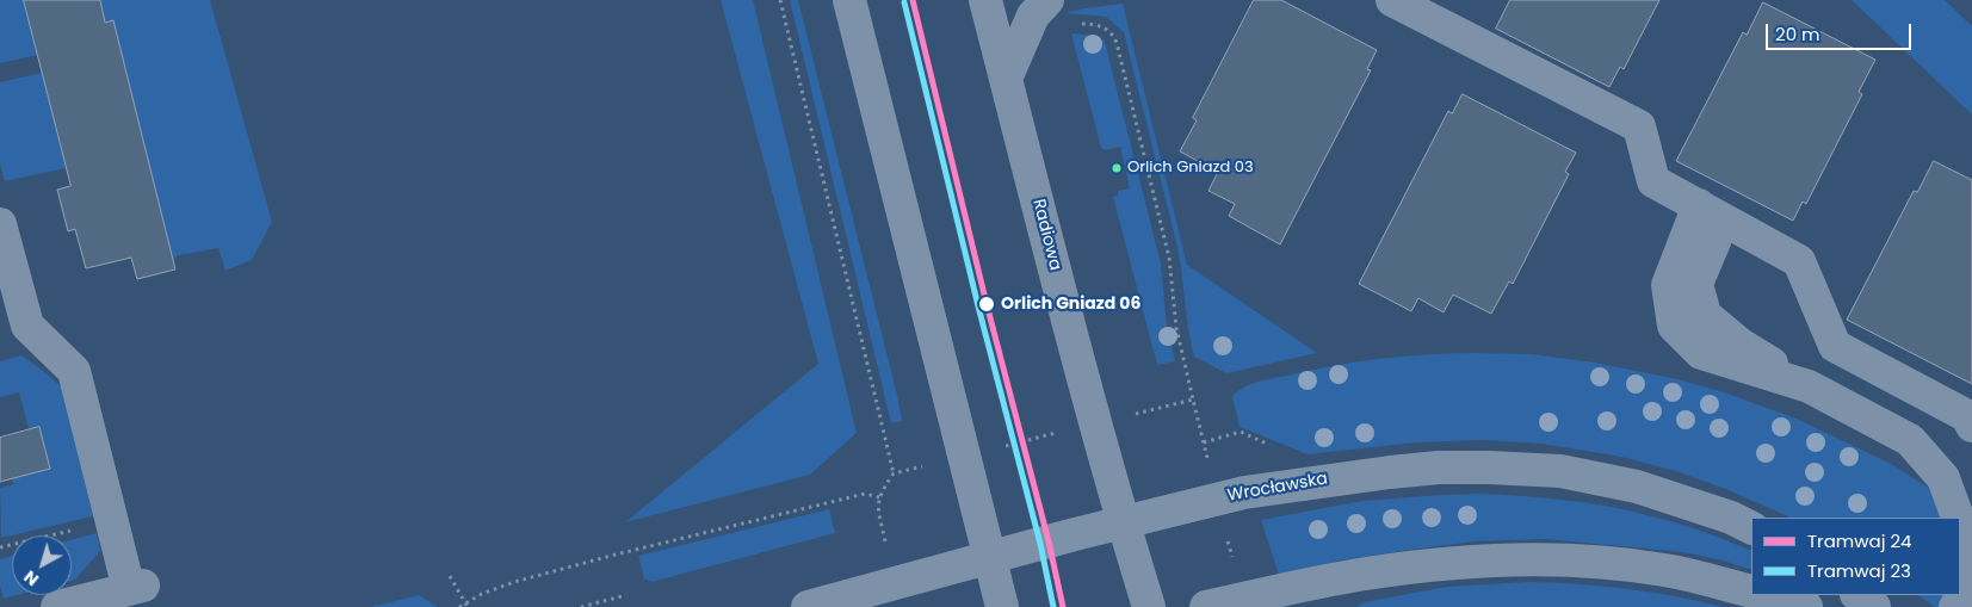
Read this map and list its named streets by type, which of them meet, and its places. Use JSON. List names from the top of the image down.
{
  "streets": {
    "street": ["Radiowa", "Wrocławska"]
  },
  "crossings": [
    ["Radiowa", "Wrocławska"]
  ],
  "places": ["Orlich Gniazd 03", "Orlich Gniazd 06"],
  "lines": ["tram line 24", "tram line 23"],
  "legend": ["Tramwaj 24", "Tramwaj 23"],
  "scale_bar": "20 m",
  "north": "bottom left"
}
